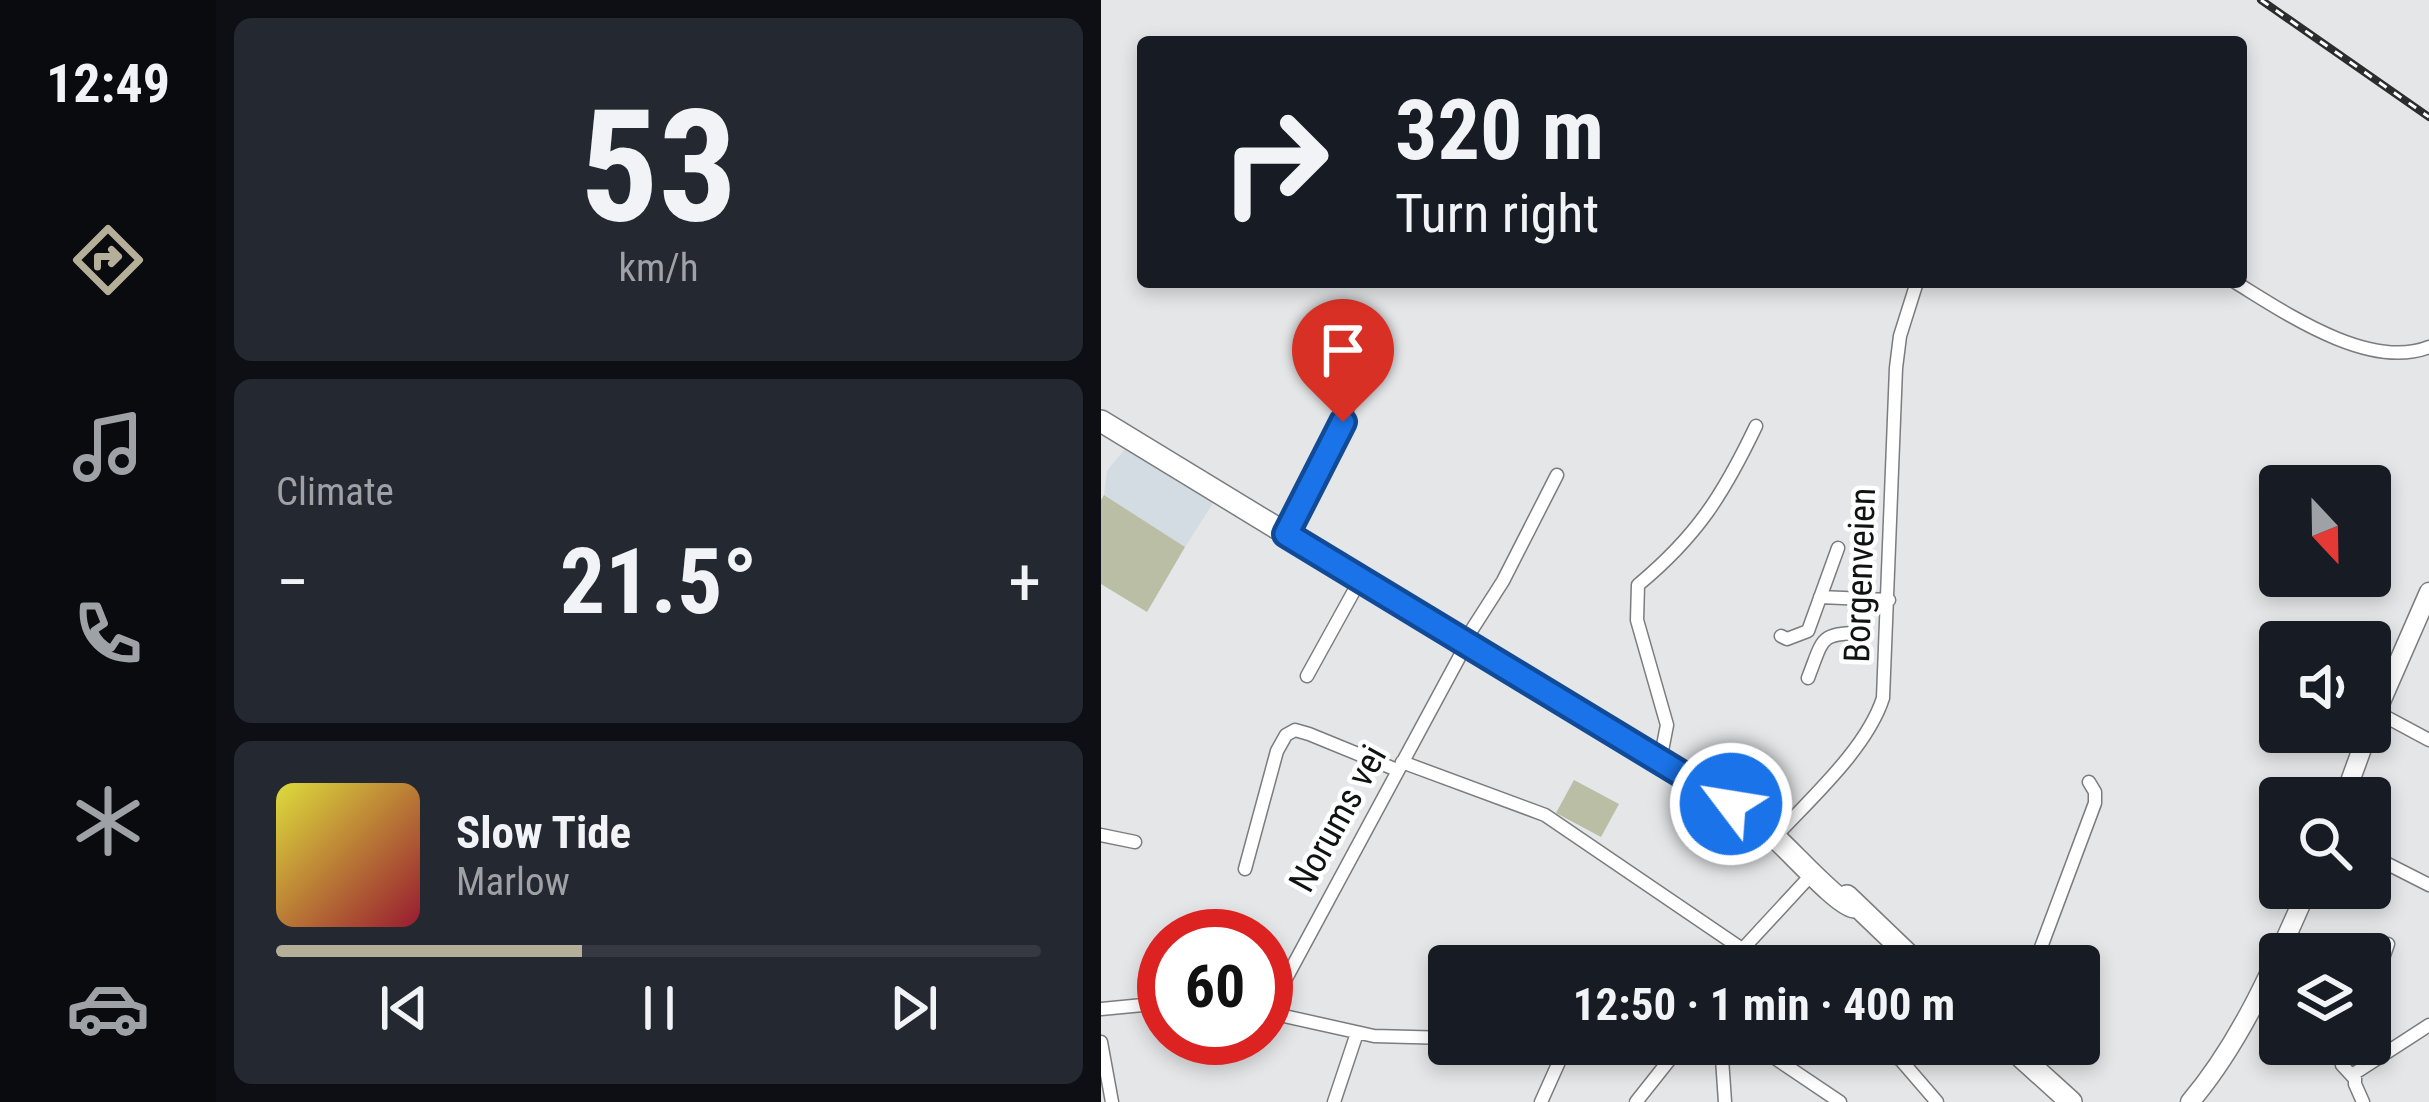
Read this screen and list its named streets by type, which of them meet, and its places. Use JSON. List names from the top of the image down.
{
  "streets": {
    "street": ["Borgenveien", "Norums vei"]
  },
  "north": "bottom",
  "page": {
    "tabs": "12:49",
    "tile": [
      ["53", "km/h"],
      "Climate"
    ],
    "turn": ["320 m", "Turn right"],
    "heat": ["−", "21.5°", "+"],
    "song": ["Slow Tide", "Marlow"],
    "limit": "60",
    "trip": "12:50 · 1 min · 400 m"
  }
}
